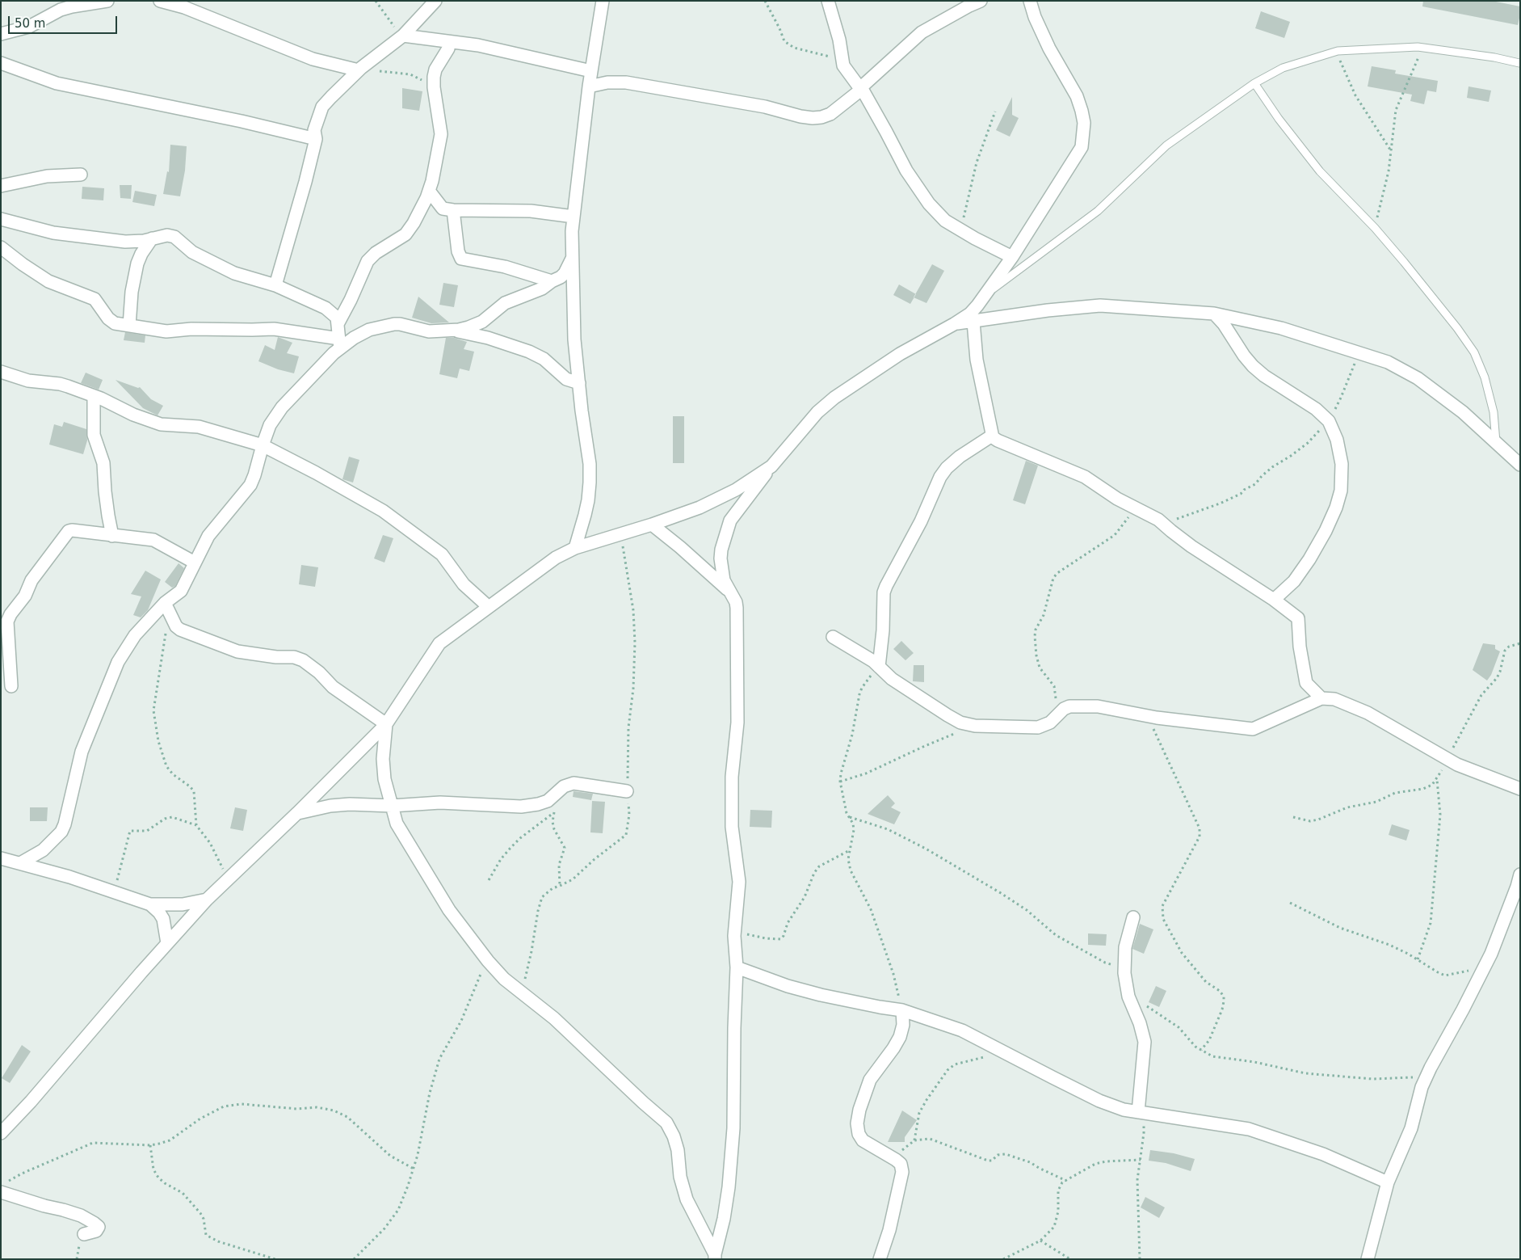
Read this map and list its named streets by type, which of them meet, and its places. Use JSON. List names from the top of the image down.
{
  "scale_bar": "50 m"
}
